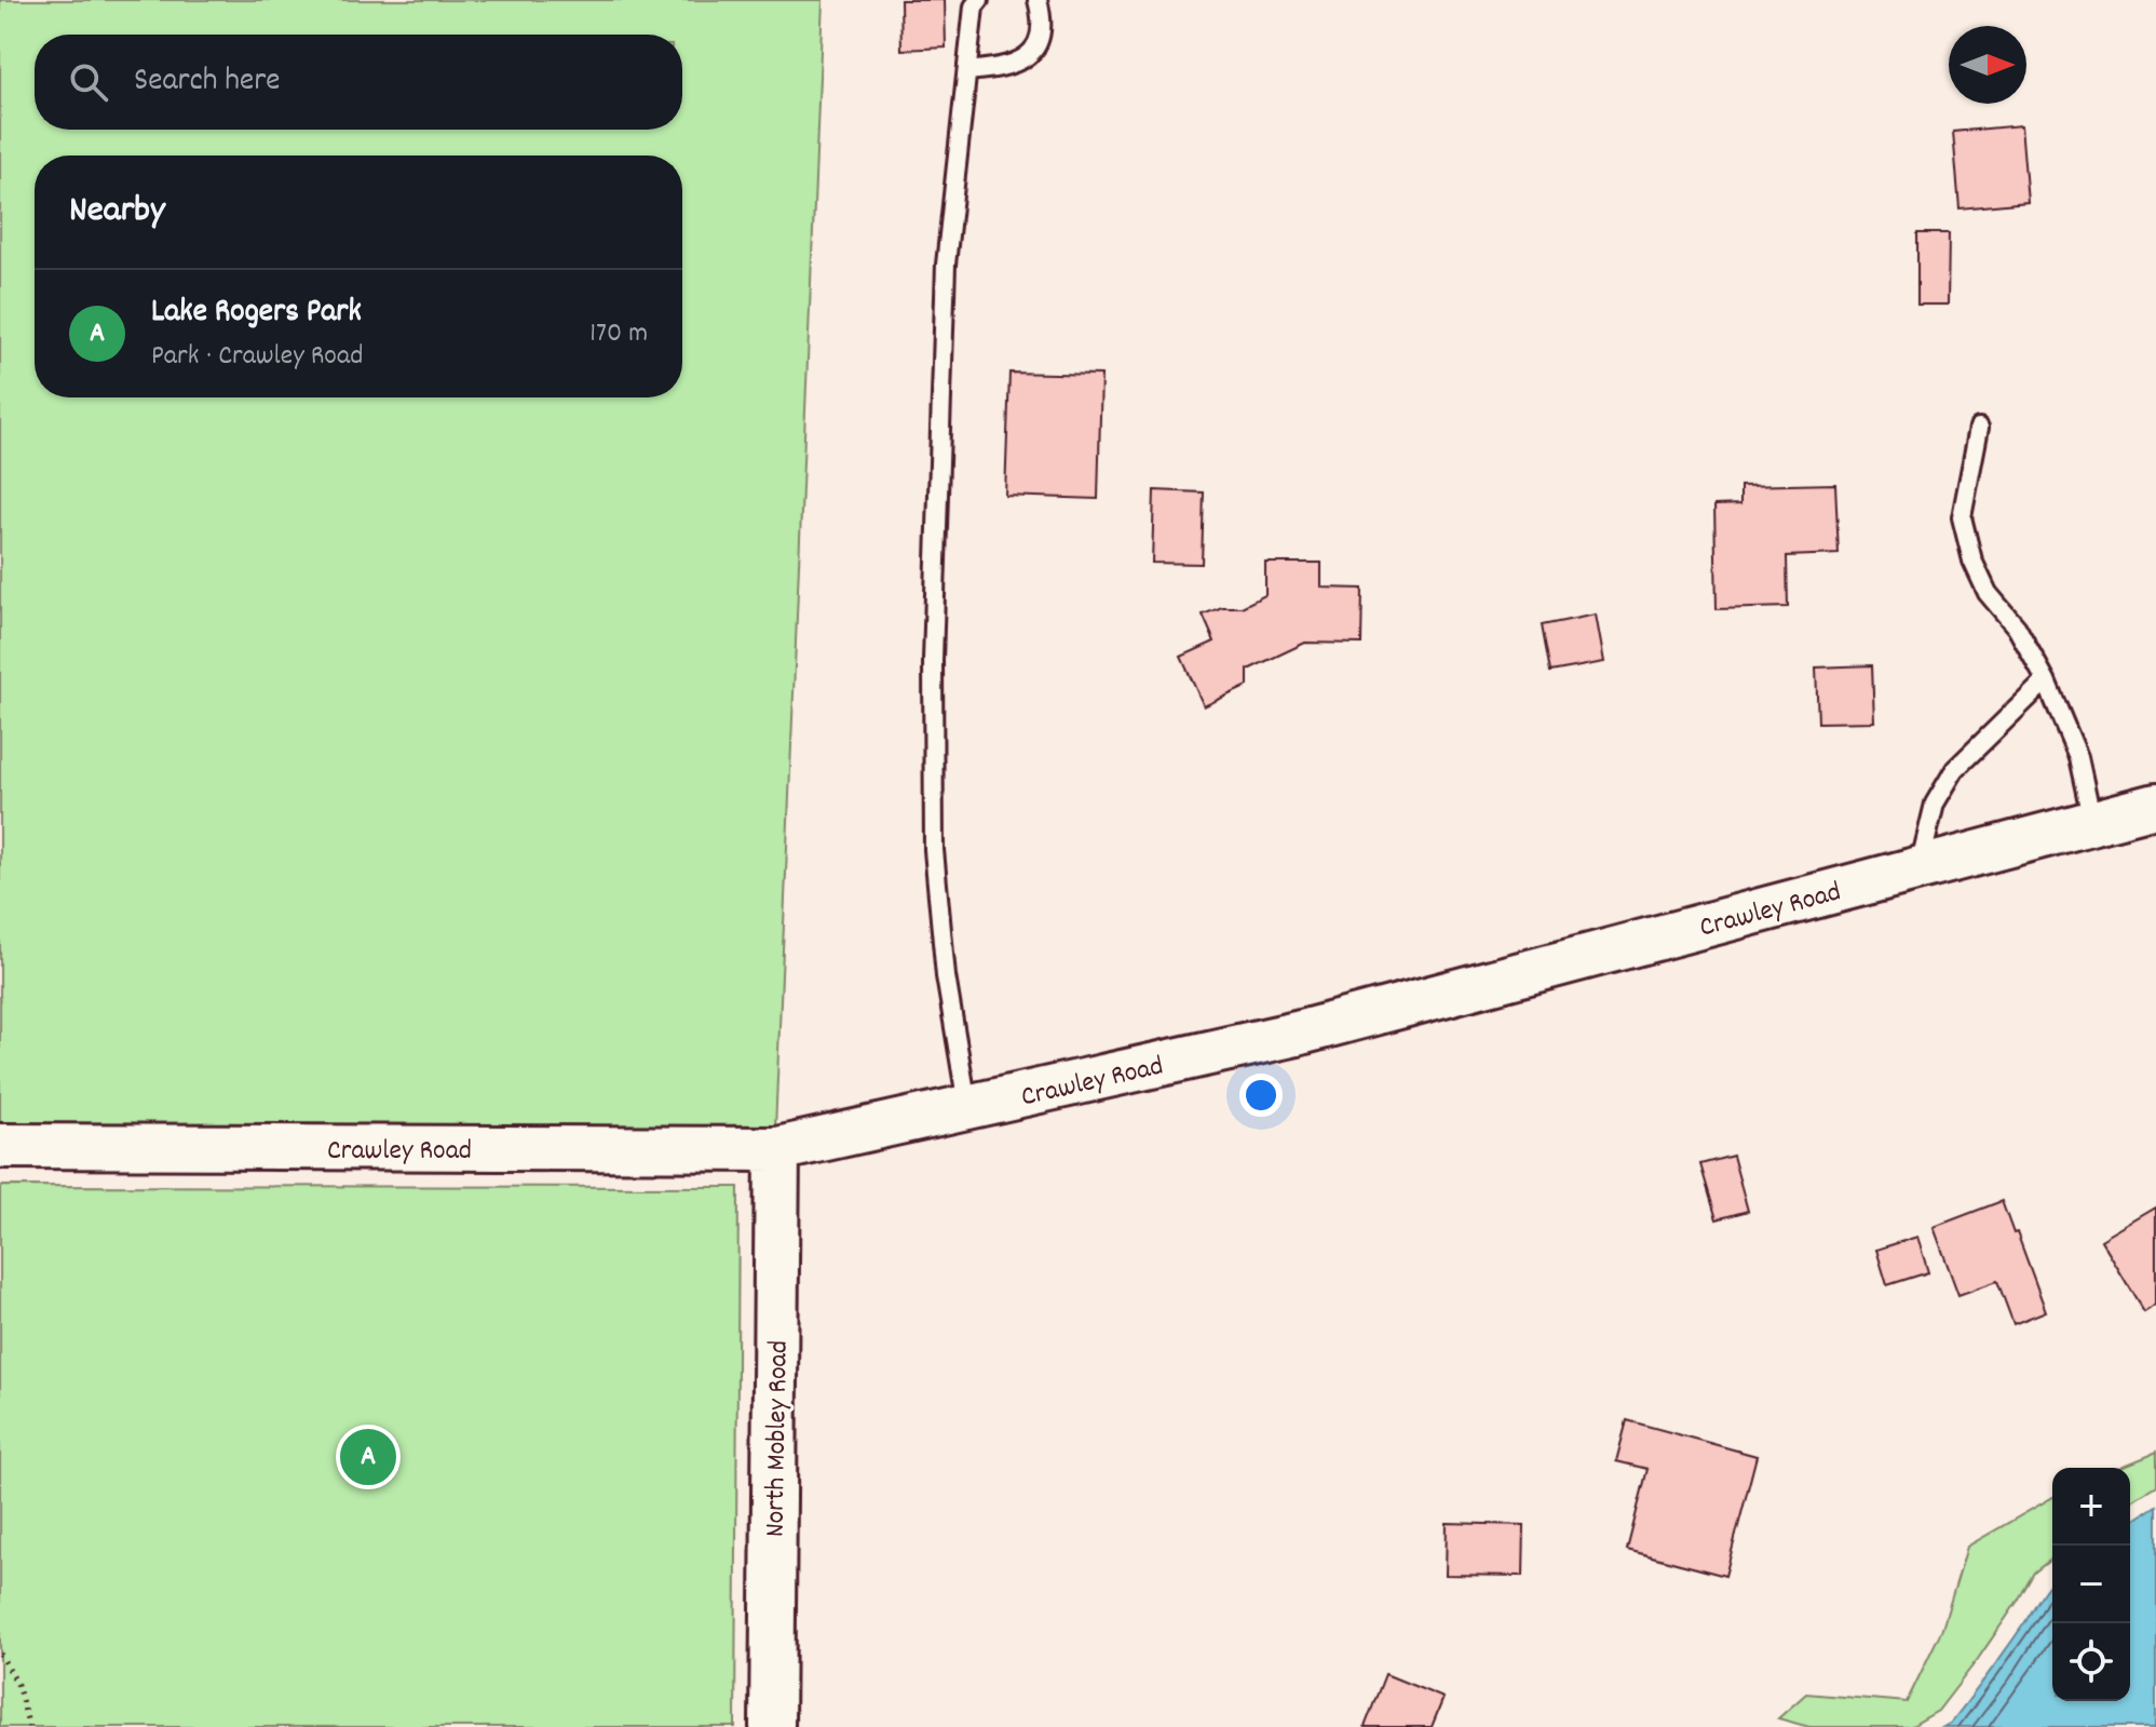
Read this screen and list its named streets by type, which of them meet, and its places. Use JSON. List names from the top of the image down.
{
  "streets": {
    "street": ["Crawley Road", "North Mobley Road"]
  },
  "crossings": [
    ["Crawley Road", "North Mobley Road"]
  ],
  "north": "right",
  "page": {
    "search": "Search here",
    "heading": "Nearby",
    "list": [
      {
        "mark": "A",
        "name": "Lake Rogers Park",
        "note": "Park · Crawley Road",
        "value": "170 m"
      }
    ],
    "pins": "A",
    "map_buttons": ["+", "−"]
  }
}
